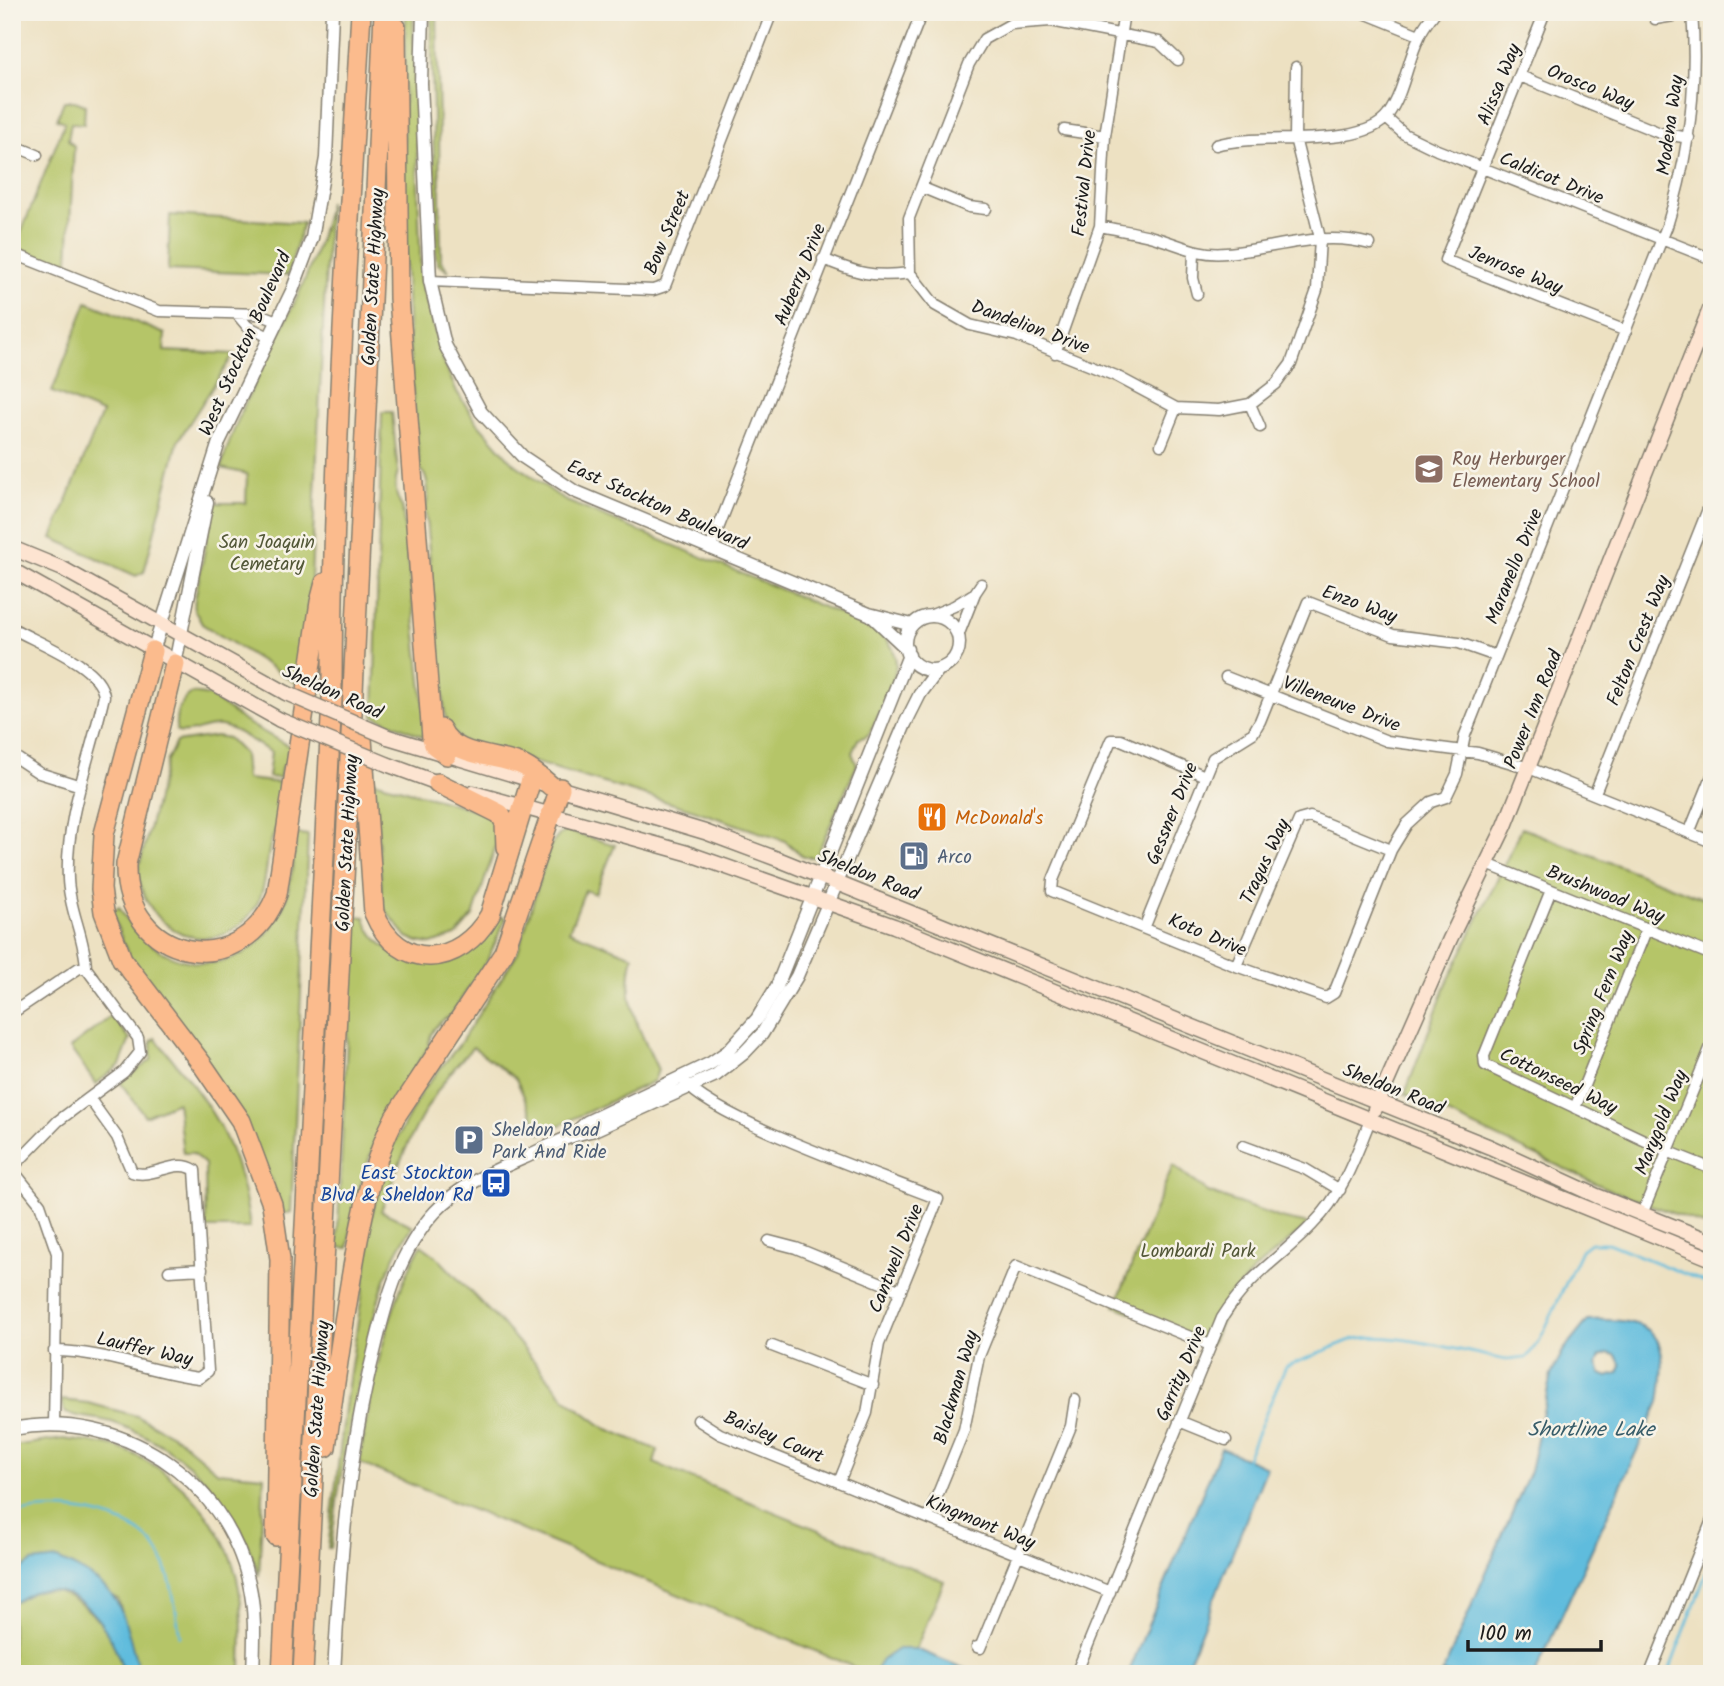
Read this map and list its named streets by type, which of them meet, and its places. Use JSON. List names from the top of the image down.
{
  "streets": {
    "highway": ["Golden State Highway"],
    "main road": ["Sheldon Road", "Power Inn Road"],
    "street": [
      "Alissa Way",
      "Orosco Way",
      "Modena Way",
      "Caldicot Drive",
      "Festival Drive",
      "Bow Street",
      "Jenrose Way",
      "Auberry Drive",
      "Dandelion Drive",
      "West Stockton Boulevard",
      "East Stockton Boulevard",
      "Maranello Drive",
      "Enzo Way",
      "Felton Crest Way",
      "Villeneuve Drive",
      "Gessner Drive",
      "Tragus Way",
      "Brushwood Way",
      "Koto Drive",
      "Spring Fern Way",
      "Cottonseed Way",
      "Marygold Way",
      "Cantwell Drive",
      "Lauffer Way",
      "Garrity Drive",
      "Blackman Way",
      "Baisley Court",
      "Kingmont Way"
    ]
  },
  "crossings": [
    ["Alissa Way", "Orosco Way"],
    ["Alissa Way", "Caldicot Drive"],
    ["Alissa Way", "Jenrose Way"],
    ["Orosco Way", "Modena Way"],
    ["Modena Way", "Caldicot Drive"],
    ["Modena Way", "Maranello Drive"],
    ["Caldicot Drive", "Jenrose Way"],
    ["Caldicot Drive", "Maranello Drive"],
    ["Festival Drive", "Dandelion Drive"],
    ["Bow Street", "East Stockton Boulevard"],
    ["Jenrose Way", "Maranello Drive"],
    ["Auberry Drive", "East Stockton Boulevard"],
    ["West Stockton Boulevard", "Sheldon Road"],
    ["Maranello Drive", "Enzo Way"],
    ["Maranello Drive", "Villeneuve Drive"],
    ["Maranello Drive", "Koto Drive"],
    ["Enzo Way", "Villeneuve Drive"],
    ["Enzo Way", "Gessner Drive"],
    ["Felton Crest Way", "Villeneuve Drive"],
    ["Sheldon Road", "Power Inn Road"],
    ["Sheldon Road", "Marygold Way"],
    ["Sheldon Road", "Garrity Drive"],
    ["Villeneuve Drive", "Power Inn Road"],
    ["Villeneuve Drive", "Gessner Drive"],
    ["Villeneuve Drive", "Koto Drive"],
    ["Power Inn Road", "Brushwood Way"],
    ["Power Inn Road", "Garrity Drive"],
    ["Gessner Drive", "Koto Drive"],
    ["Tragus Way", "Koto Drive"],
    ["Brushwood Way", "Spring Fern Way"],
    ["Brushwood Way", "Cottonseed Way"],
    ["Spring Fern Way", "Cottonseed Way"],
    ["Cottonseed Way", "Marygold Way"],
    ["Cantwell Drive", "Baisley Court"],
    ["Cantwell Drive", "Kingmont Way"],
    ["Garrity Drive", "Blackman Way"],
    ["Garrity Drive", "Kingmont Way"],
    ["Blackman Way", "Kingmont Way"],
    ["Baisley Court", "Kingmont Way"]
  ],
  "water": ["Shortline Lake"],
  "parks": ["San Joaquin Cemetary", "Lombardi Park"],
  "places": {
    "school or university": ["Roy Herburger Elementary School"],
    "restaurant": ["McDonald's"],
    "fuel station": ["Arco"],
    "parking": ["Sheldon Road Park And Ride"],
    "bus stop": ["East Stockton Blvd & Sheldon Rd"]
  },
  "scale_bar": "100 m"
}
